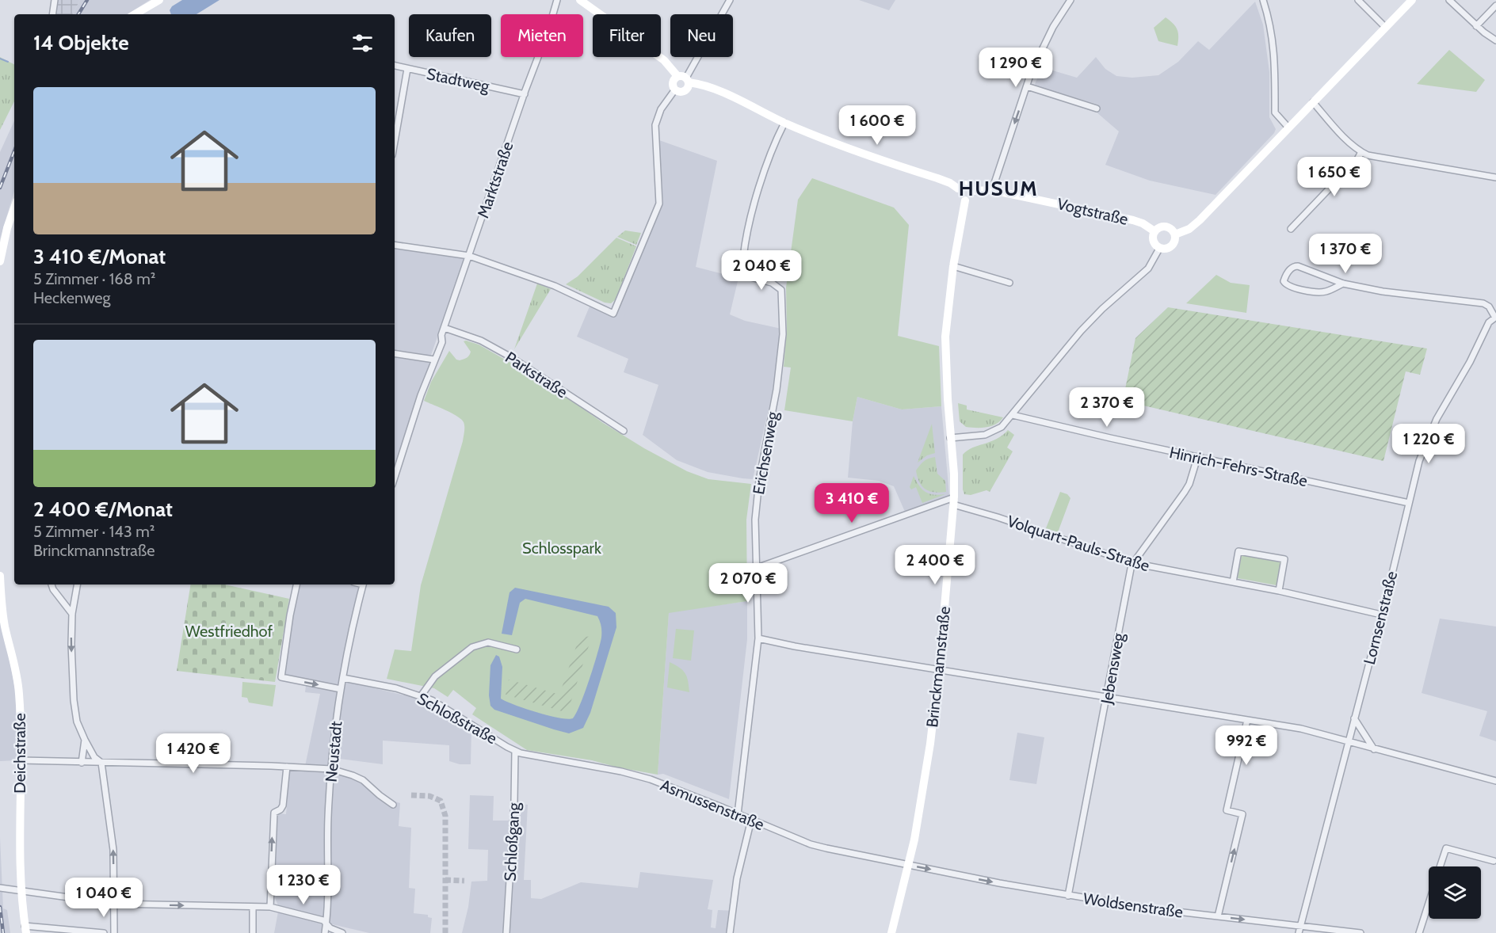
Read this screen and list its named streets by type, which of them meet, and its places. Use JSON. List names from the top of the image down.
{
  "streets": {
    "main road": ["Vogtstraße", "Brinckmannstraße", "Deichstraße"],
    "street": [
      "Stadtweg",
      "Marktstraße",
      "Parkstraße",
      "Erichsenweg",
      "Hinrich-Fehrs-Straße",
      "Volquart-Pauls-Straße",
      "Lornsenstraße",
      "Jebensweg",
      "Schloßstraße",
      "Neustadt",
      "Asmussenstraße",
      "Schloßgang",
      "Woldsenstraße"
    ]
  },
  "crossings": [
    ["Stadtweg", "Marktstraße"],
    ["Marktstraße", "Parkstraße"],
    ["Vogtstraße", "Brinckmannstraße"],
    ["Erichsenweg", "Asmussenstraße"],
    ["Hinrich-Fehrs-Straße", "Lornsenstraße"],
    ["Hinrich-Fehrs-Straße", "Jebensweg"],
    ["Volquart-Pauls-Straße", "Lornsenstraße"],
    ["Volquart-Pauls-Straße", "Brinckmannstraße"],
    ["Volquart-Pauls-Straße", "Jebensweg"],
    ["Lornsenstraße", "Woldsenstraße"],
    ["Brinckmannstraße", "Asmussenstraße"],
    ["Brinckmannstraße", "Woldsenstraße"],
    ["Jebensweg", "Woldsenstraße"],
    ["Schloßstraße", "Neustadt"],
    ["Schloßstraße", "Asmussenstraße"],
    ["Schloßstraße", "Schloßgang"],
    ["Asmussenstraße", "Schloßgang"],
    ["Asmussenstraße", "Woldsenstraße"]
  ],
  "one_way": ["Woldsenstraße"],
  "districts": ["HUSUM"],
  "parks": ["Schlosspark", "Westfriedhof"],
  "page": {
    "chip": [
      "Kaufen",
      "Mieten",
      "Filter",
      "Neu"
    ],
    "heading": "14 Objekte",
    "price": [
      "1 290 €",
      "1 600 €",
      "1 650 €",
      "1 370 €",
      "2 040 €",
      "2 370 €",
      "1 220 €",
      "3 410 €",
      "2 400 €",
      "2 070 €",
      "992 €",
      "1 420 €",
      "1 230 €",
      "1 040 €"
    ],
    "list": [
      {
        "name": "3 410 €/Monat",
        "note": "5 Zimmer · 168 m² · Heckenweg"
      },
      {
        "name": "2 400 €/Monat",
        "note": "5 Zimmer · 143 m² · Brinckmannstraße"
      }
    ]
  }
}
